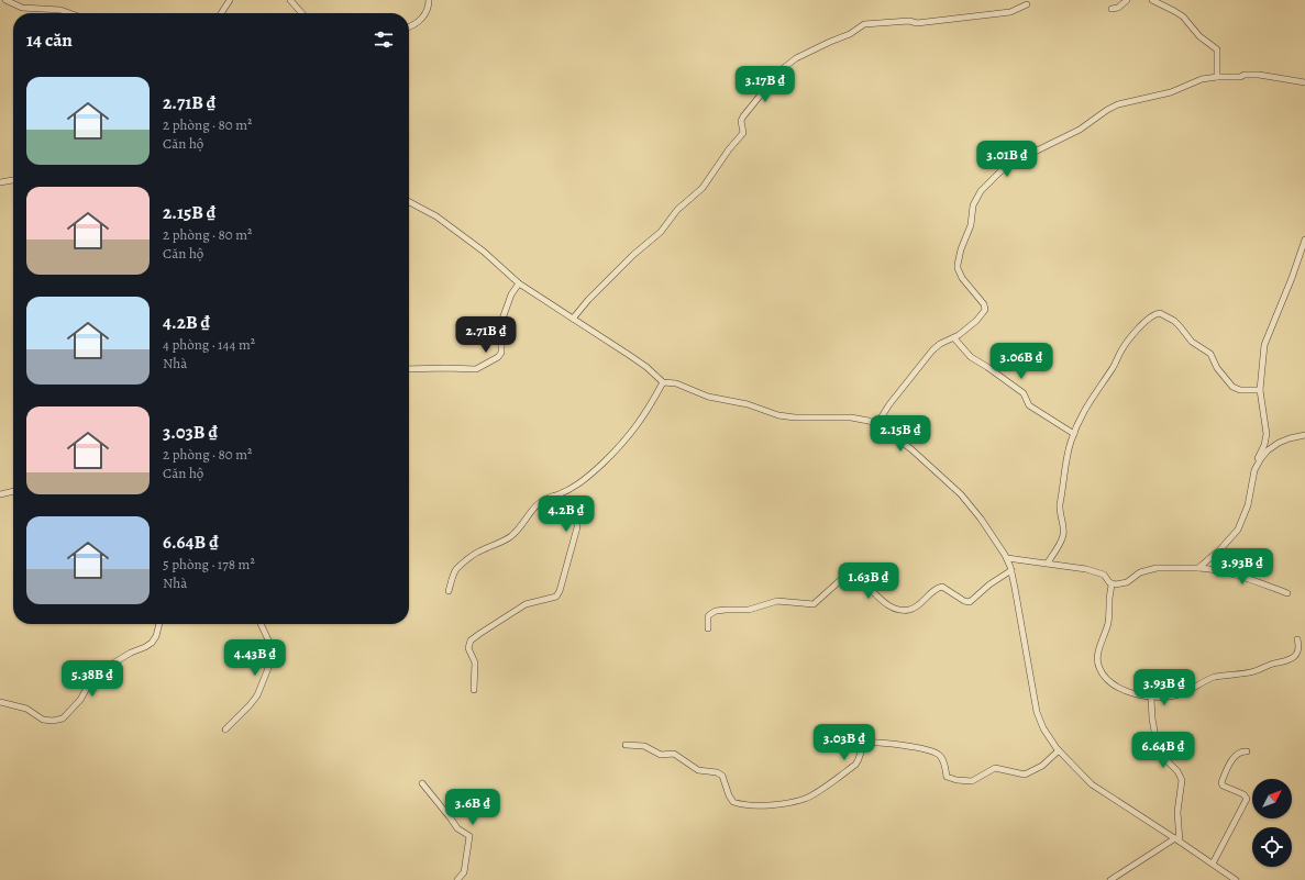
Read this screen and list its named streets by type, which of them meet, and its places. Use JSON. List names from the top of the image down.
{
  "north": "top right",
  "page": {
    "heading": "14 căn",
    "price": [
      "3.17B ₫",
      "3.01B ₫",
      "2.71B ₫",
      "3.06B ₫",
      "2.15B ₫",
      "4.2B ₫",
      "3.93B ₫",
      "1.63B ₫",
      "4.43B ₫",
      "5.38B ₫",
      "3.93B ₫",
      "3.03B ₫",
      "6.64B ₫",
      "3.6B ₫"
    ],
    "list": [
      {
        "name": "2.71B ₫",
        "note": "2 phòng · 80 m² · Căn hộ"
      },
      {
        "name": "2.15B ₫",
        "note": "2 phòng · 80 m² · Căn hộ"
      },
      {
        "name": "4.2B ₫",
        "note": "4 phòng · 144 m² · Nhà"
      },
      {
        "name": "3.03B ₫",
        "note": "2 phòng · 80 m² · Căn hộ"
      },
      {
        "name": "6.64B ₫",
        "note": "5 phòng · 178 m² · Nhà"
      }
    ]
  }
}
